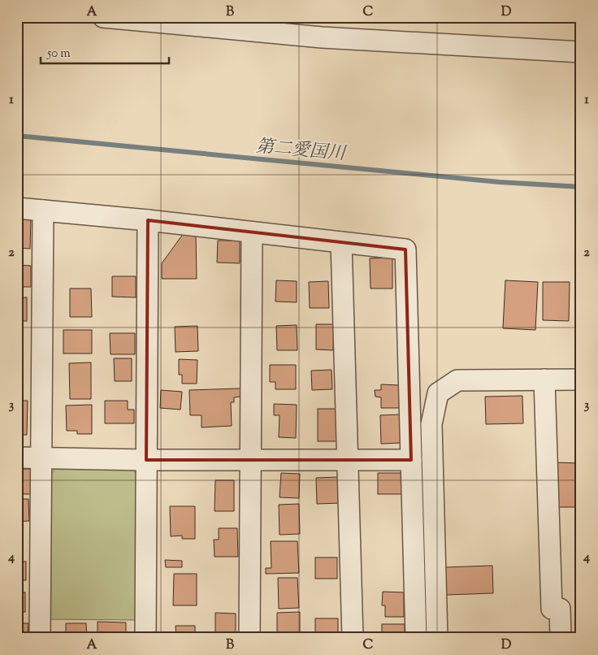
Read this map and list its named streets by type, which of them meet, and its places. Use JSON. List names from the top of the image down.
{
  "water": ["第二愛国川"],
  "scale_bar": "50 m",
  "grid": {
    "columns": [
      "A",
      "B",
      "C",
      "D"
    ],
    "rows": [
      "1",
      "2",
      "3",
      "4"
    ]
  }
}
